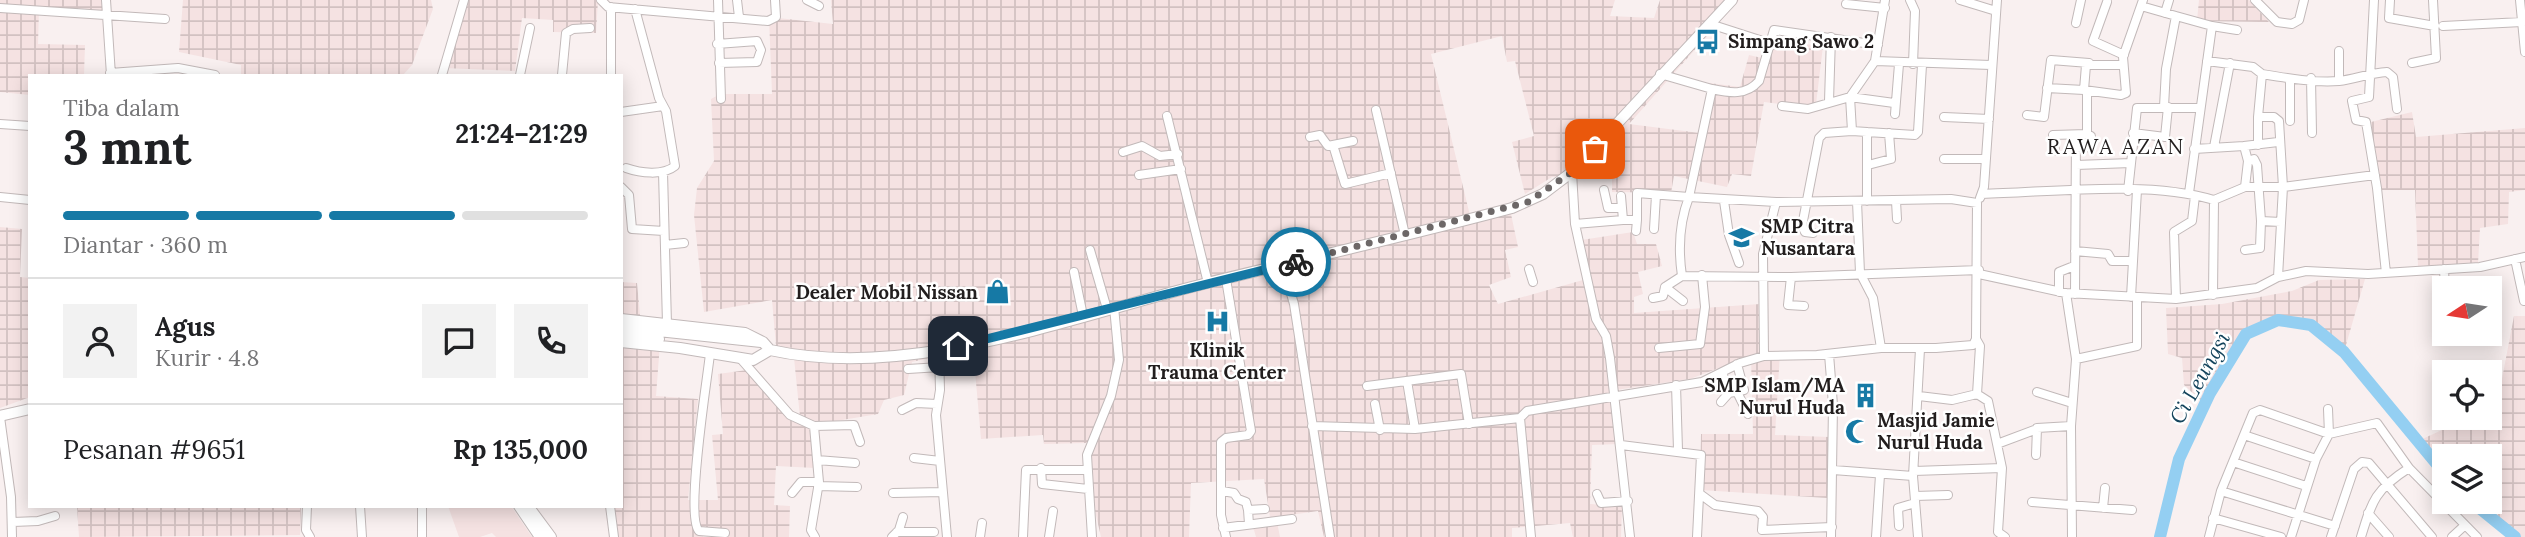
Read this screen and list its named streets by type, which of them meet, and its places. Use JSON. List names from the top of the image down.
{
  "districts": ["RAWA AZAN"],
  "water": ["Ci Leungsi"],
  "places": {
    "bus stop": ["Simpang Sawo 2"],
    "school or university": ["SMP Citra Nusantara"],
    "shop": ["Dealer Mobil Nissan"],
    "hospital": ["Klinik Trauma Center"],
    "building": ["SMP Islam/MA Nurul Huda"],
    "mosque": ["Masjid Jamie Nurul Huda"]
  },
  "north": "left",
  "page": {
    "heading": ["3 mnt", "Tiba dalam", "21:24–21:29"],
    "panel": [
      "Agus",
      "Kurir · 4.8",
      "Pesanan #9651",
      "Rp 135,000"
    ],
    "bar": "Diantar · 360 m"
  }
}
